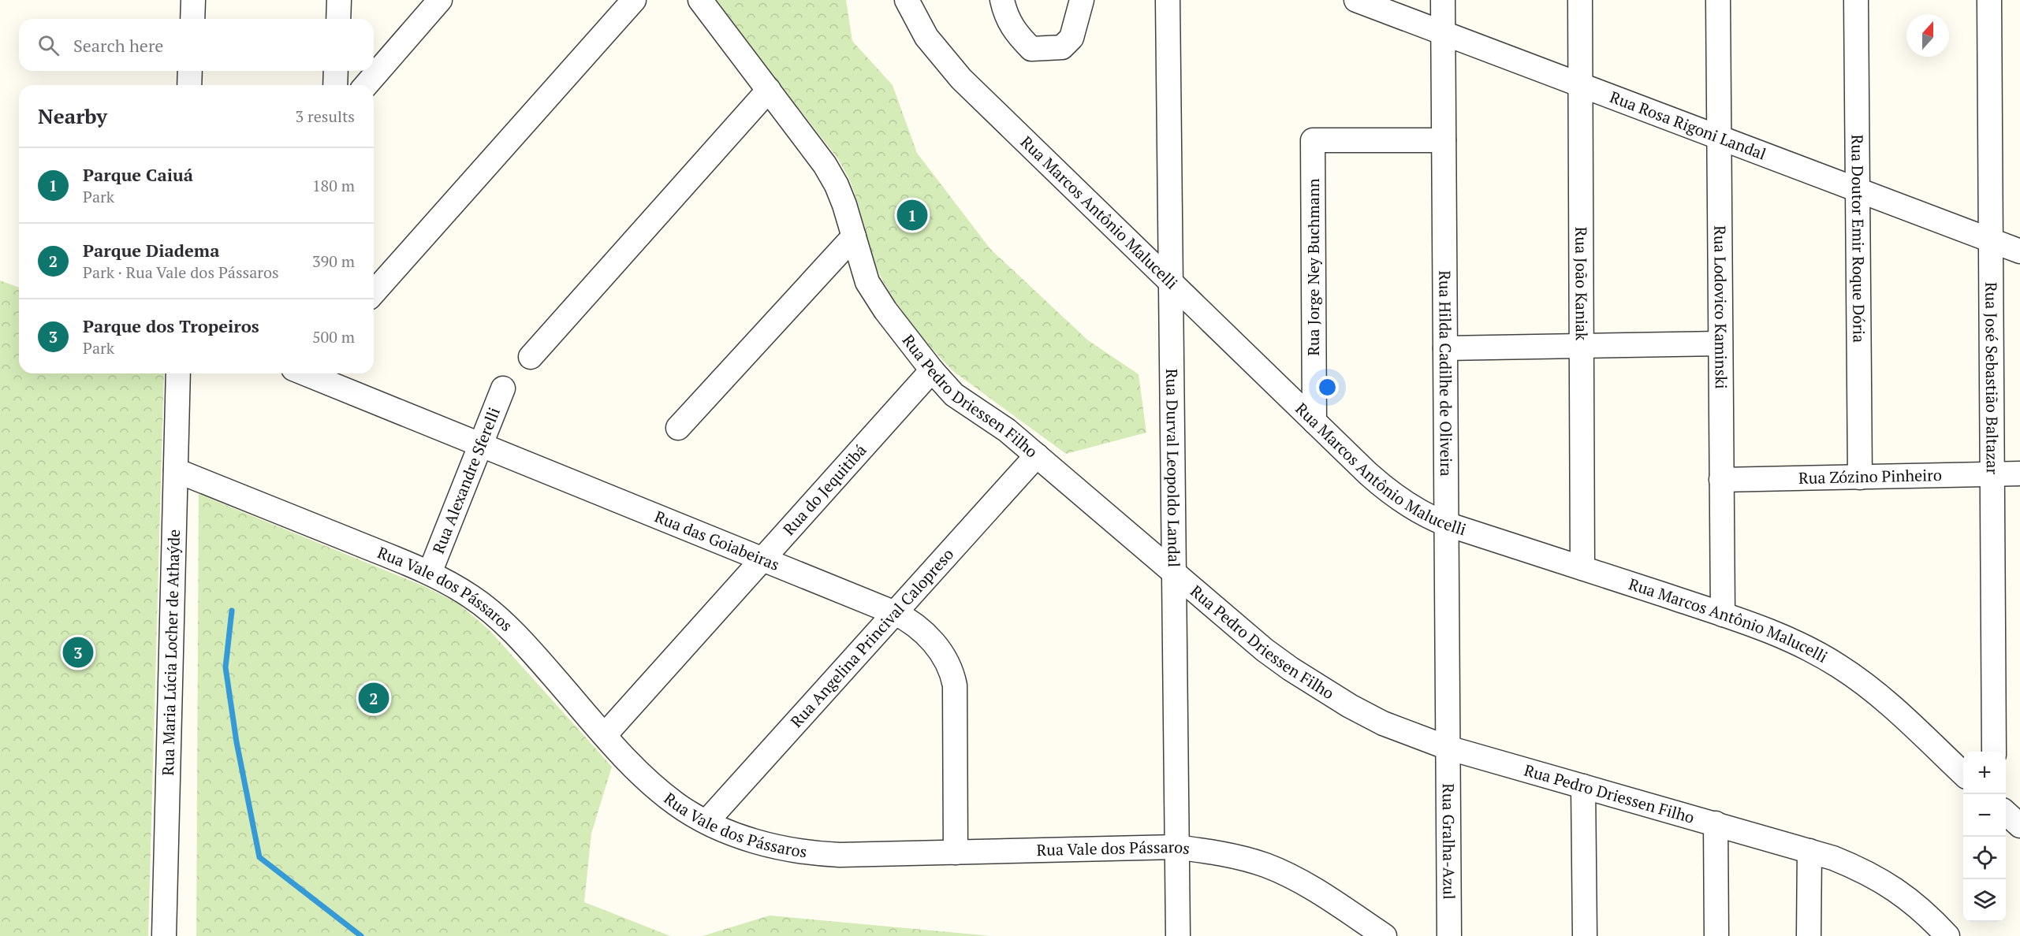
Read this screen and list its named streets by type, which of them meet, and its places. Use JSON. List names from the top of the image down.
{
  "streets": {
    "street": [
      "Rua Rosa Rigoni Landal",
      "Rua Marcos Antônio Malucelli",
      "Rua Doutor Emir Roque Dória",
      "Rua Jorge Ney Buchmann",
      "Rua João Kaniak",
      "Rua Lodovico Kaminski",
      "Rua Hilda Cadilhe de Oliveira",
      "Rua José Sebastião Baltazar",
      "Rua Pedro Driessen Filho",
      "Rua Durval Leopoldo Landal",
      "Rua Zózino Pinheiro",
      "Rua Alexandre Sferelli",
      "Rua do Jequitibá",
      "Rua das Goiabeiras",
      "Rua Vale dos Pássaros",
      "Rua Angelina Princival Calopreso",
      "Rua Maria Lúcia Locher de Athaýde",
      "Rua Gralha-Azul"
    ]
  },
  "crossings": [
    ["Rua Rosa Rigoni Landal", "Rua Doutor Emir Roque Dória"],
    ["Rua Rosa Rigoni Landal", "Rua João Kaniak"],
    ["Rua Rosa Rigoni Landal", "Rua Lodovico Kaminski"],
    ["Rua Rosa Rigoni Landal", "Rua Hilda Cadilhe de Oliveira"],
    ["Rua Rosa Rigoni Landal", "Rua José Sebastião Baltazar"],
    ["Rua Marcos Antônio Malucelli", "Rua Jorge Ney Buchmann"],
    ["Rua Marcos Antônio Malucelli", "Rua João Kaniak"],
    ["Rua Marcos Antônio Malucelli", "Rua Lodovico Kaminski"],
    ["Rua Marcos Antônio Malucelli", "Rua Hilda Cadilhe de Oliveira"],
    ["Rua Marcos Antônio Malucelli", "Rua Durval Leopoldo Landal"],
    ["Rua Doutor Emir Roque Dória", "Rua Zózino Pinheiro"],
    ["Rua Jorge Ney Buchmann", "Rua Hilda Cadilhe de Oliveira"],
    ["Rua Lodovico Kaminski", "Rua Zózino Pinheiro"],
    ["Rua Hilda Cadilhe de Oliveira", "Rua Pedro Driessen Filho"],
    ["Rua Hilda Cadilhe de Oliveira", "Rua Gralha-Azul"],
    ["Rua José Sebastião Baltazar", "Rua Zózino Pinheiro"],
    ["Rua Pedro Driessen Filho", "Rua Durval Leopoldo Landal"],
    ["Rua Pedro Driessen Filho", "Rua do Jequitibá"],
    ["Rua Pedro Driessen Filho", "Rua Angelina Princival Calopreso"],
    ["Rua Pedro Driessen Filho", "Rua Gralha-Azul"],
    ["Rua Durval Leopoldo Landal", "Rua Vale dos Pássaros"],
    ["Rua Alexandre Sferelli", "Rua das Goiabeiras"],
    ["Rua Alexandre Sferelli", "Rua Vale dos Pássaros"],
    ["Rua do Jequitibá", "Rua das Goiabeiras"],
    ["Rua do Jequitibá", "Rua Vale dos Pássaros"],
    ["Rua das Goiabeiras", "Rua Vale dos Pássaros"],
    ["Rua das Goiabeiras", "Rua Angelina Princival Calopreso"],
    ["Rua Vale dos Pássaros", "Rua Angelina Princival Calopreso"],
    ["Rua Vale dos Pássaros", "Rua Maria Lúcia Locher de Athaýde"]
  ],
  "north": "top",
  "page": {
    "search": "Search here",
    "heading": ["Nearby", "3 results"],
    "list": [
      {
        "mark": "1",
        "name": "Parque Caiuá",
        "note": "Park",
        "value": "180 m"
      },
      {
        "mark": "2",
        "name": "Parque Diadema",
        "note": "Park · Rua Vale dos Pássaros",
        "value": "390 m"
      },
      {
        "mark": "3",
        "name": "Parque dos Tropeiros",
        "note": "Park",
        "value": "500 m"
      }
    ],
    "pins": ["1", "3", "2"],
    "map_buttons": ["+", "−"]
  }
}
